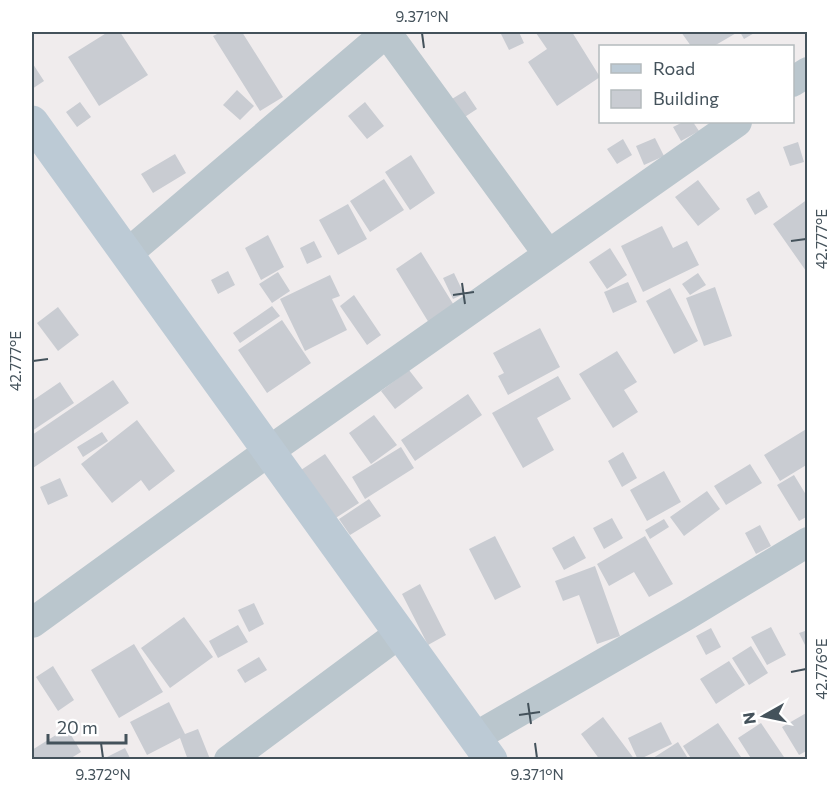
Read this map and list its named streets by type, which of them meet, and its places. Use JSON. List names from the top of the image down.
{
  "legend": ["Road", "Building"],
  "scale_bar": "20 m",
  "north": "left",
  "coordinates": [
    "9.371°N",
    "42.777°E",
    "42.776°E",
    "9.372°N"
  ]
}
